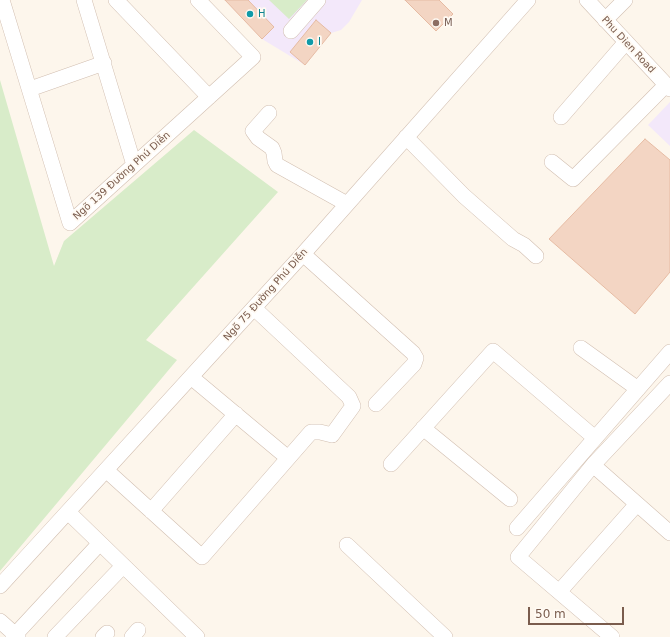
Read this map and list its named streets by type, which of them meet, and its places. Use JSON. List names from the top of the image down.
{
  "streets": {
    "street": ["Phu Dien Road", "Ngõ 139 Đường Phú Diễn", "Ngõ 75 Đường Phú Diễn"]
  },
  "places": ["H", "M", "I"],
  "scale_bar": "50 m"
}
